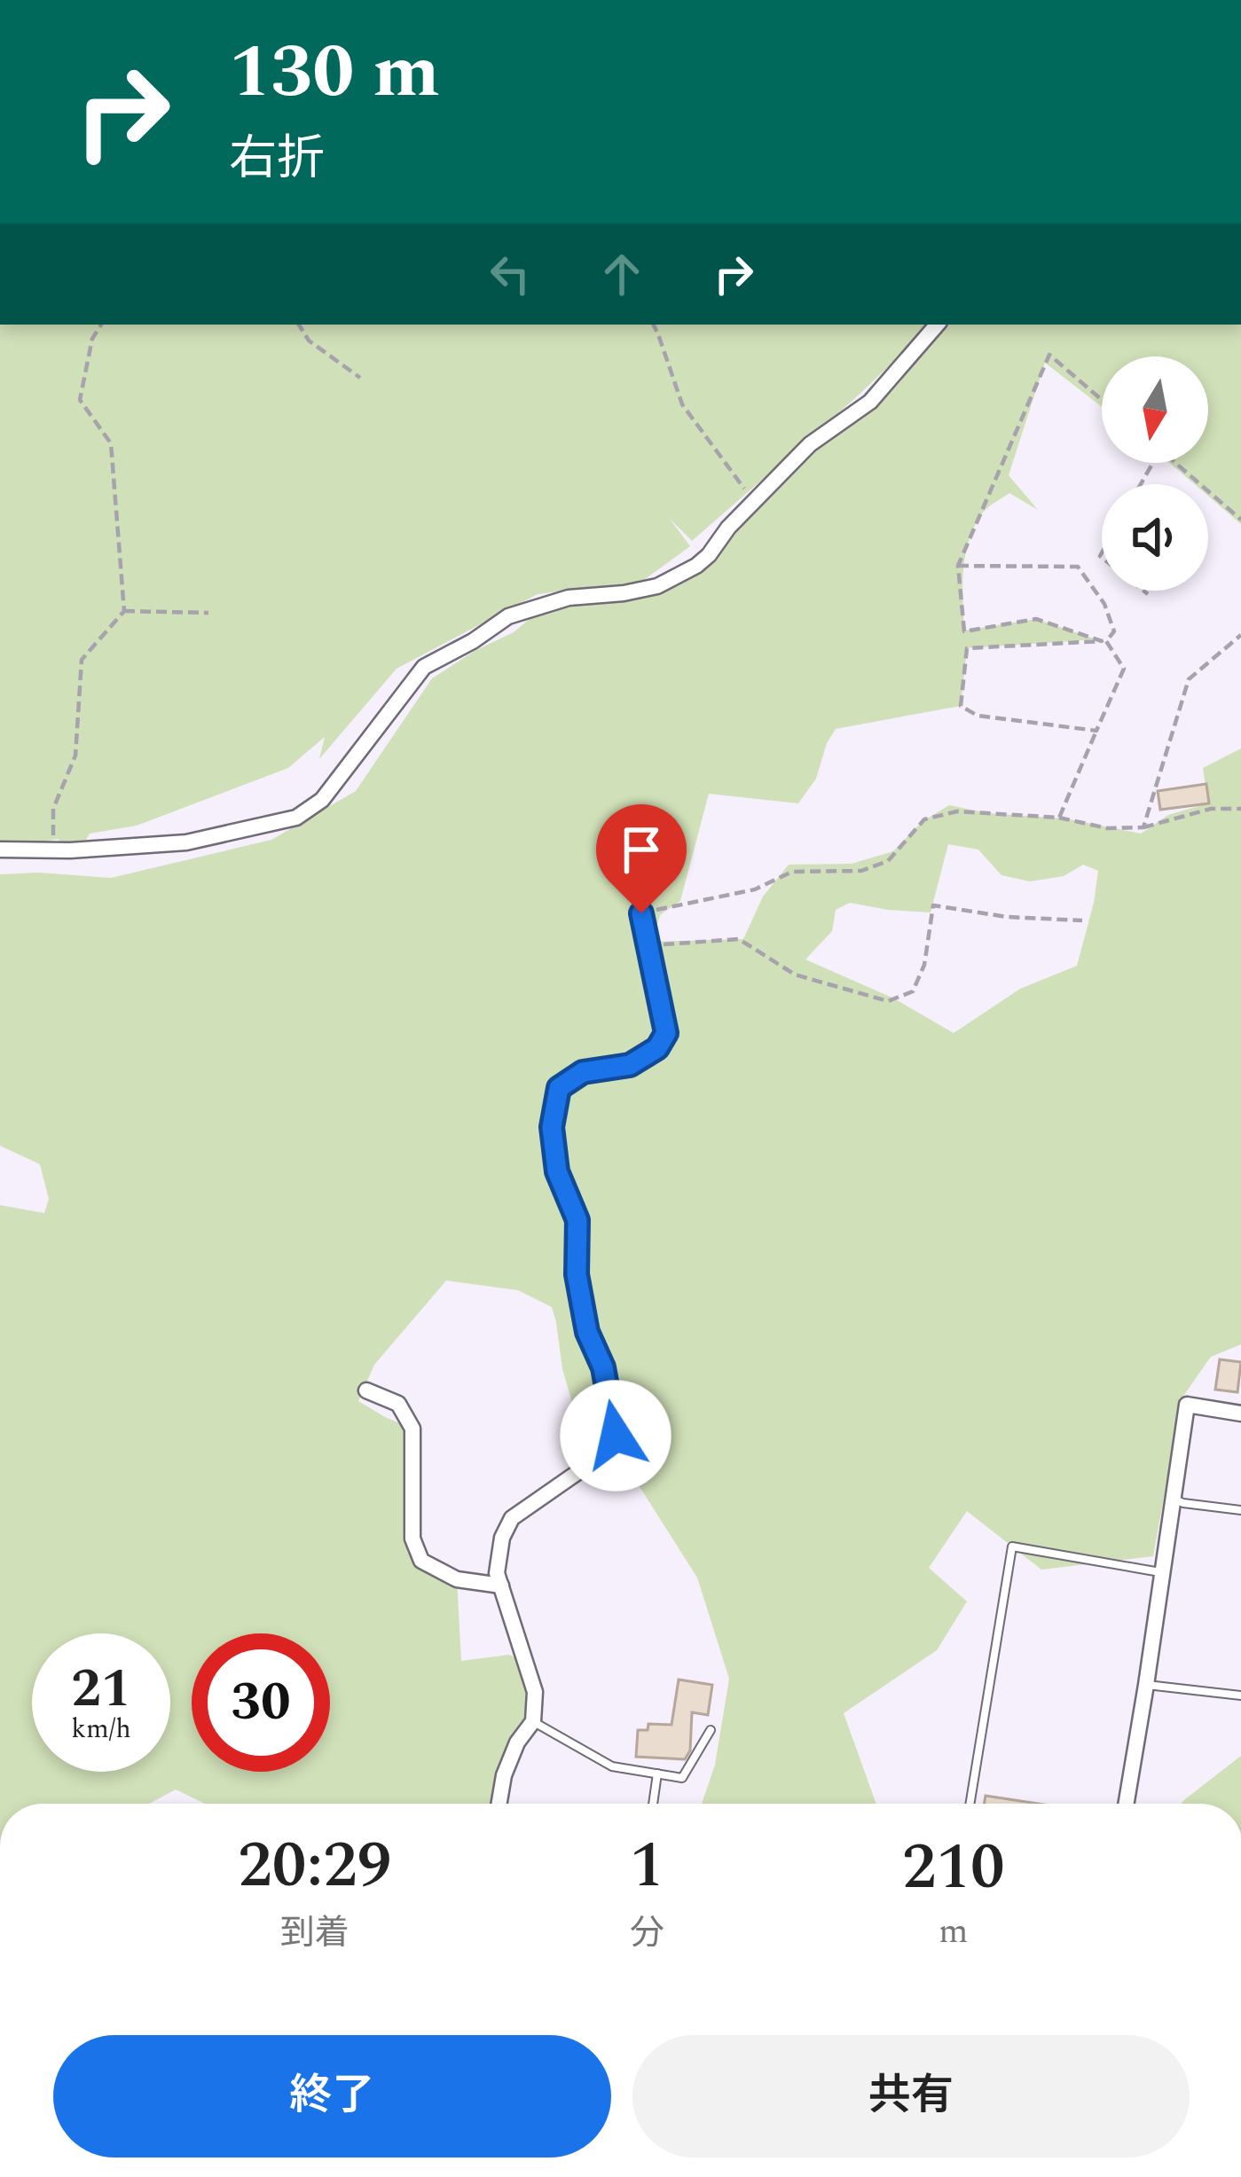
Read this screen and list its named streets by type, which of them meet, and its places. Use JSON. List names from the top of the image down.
{
  "north": "bottom",
  "page": {
    "turn": ["130 m", "右折"],
    "speed": "21 km/h",
    "limit": "30",
    "eta": [
      "20:29",
      "到着",
      "1",
      "分",
      "210",
      "m"
    ],
    "buttons": ["終了", "共有"]
  }
}
